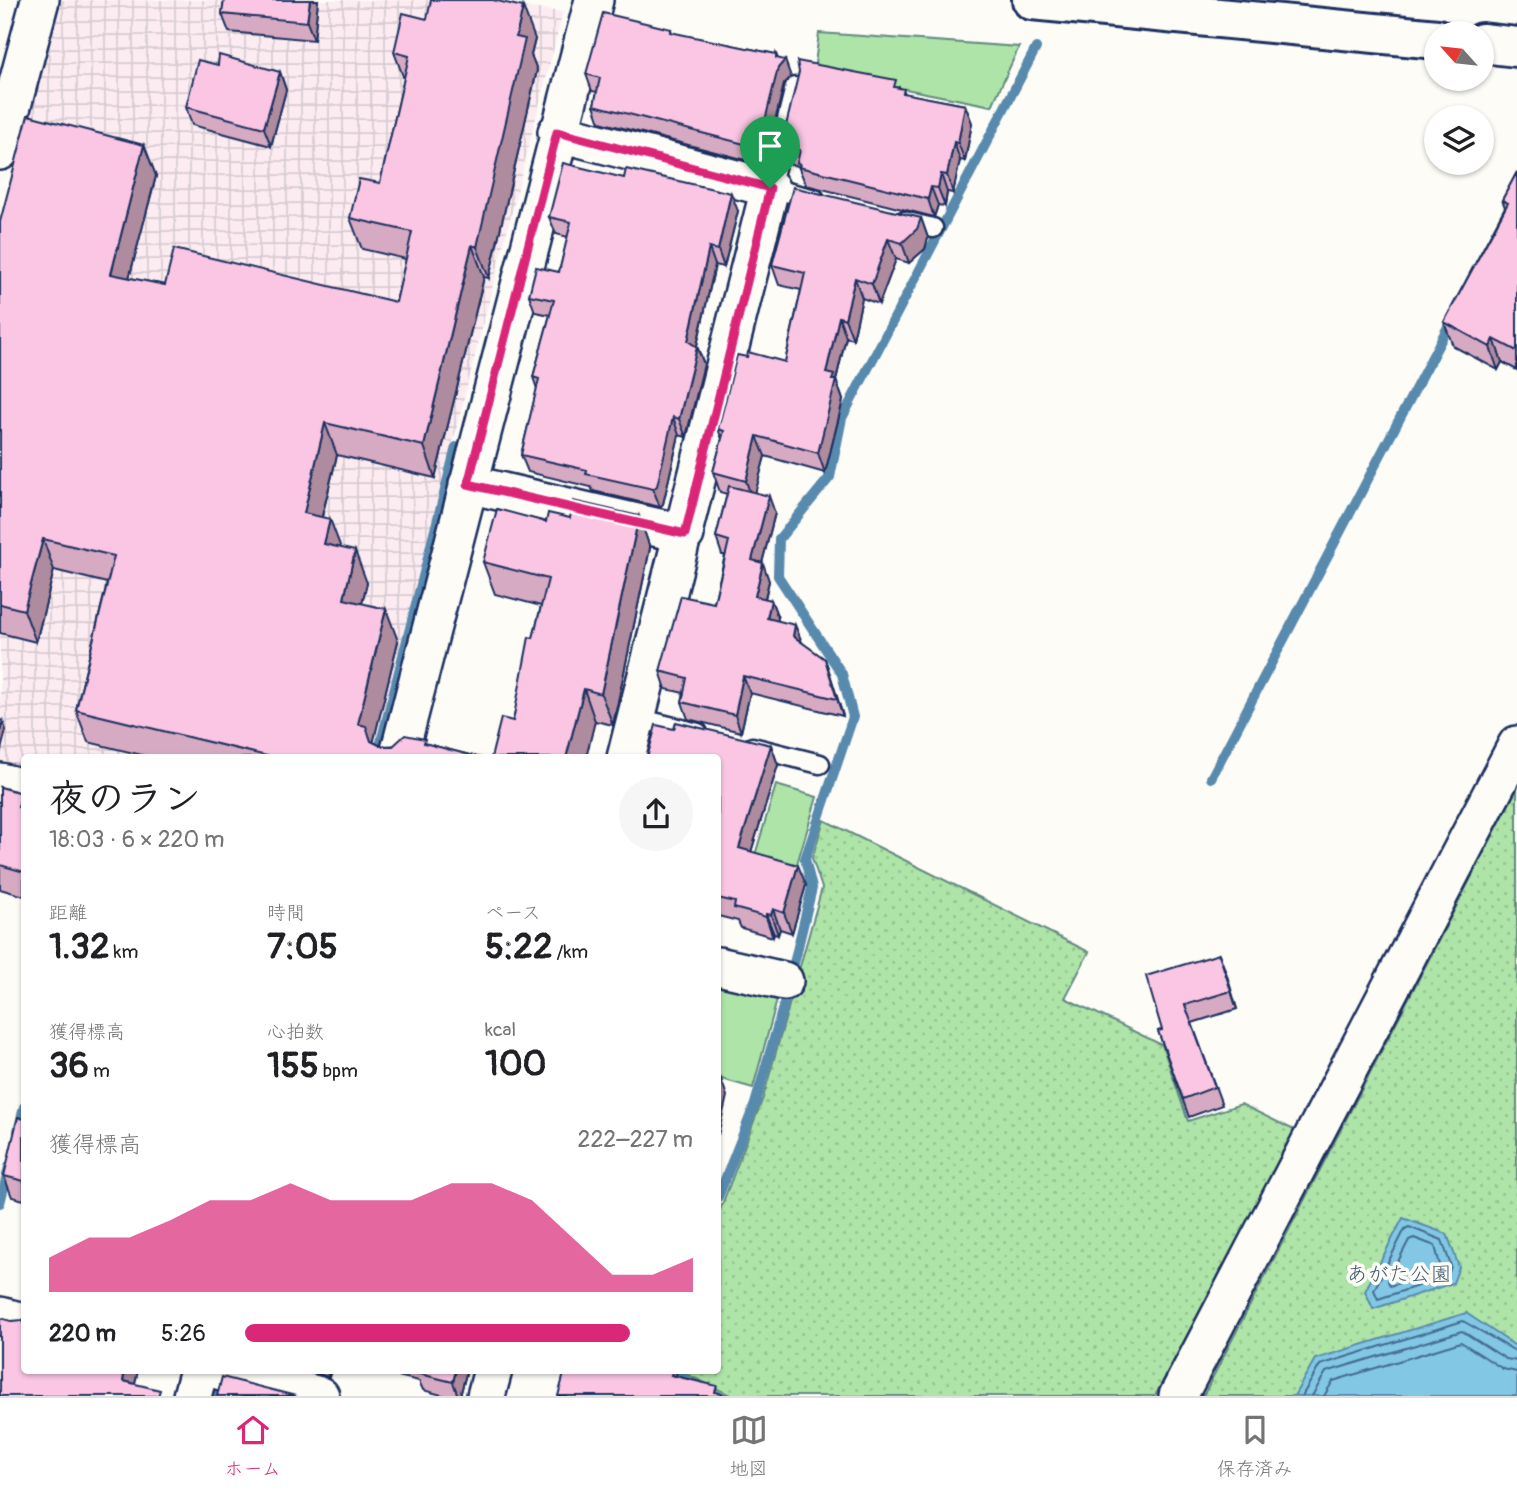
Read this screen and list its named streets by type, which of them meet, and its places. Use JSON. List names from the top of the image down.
{
  "parks": ["あがた公園"],
  "north": "top left",
  "page": {
    "heading": ["夜のラン", "18:03 · 6 × 220 m"],
    "stats": [
      ["距離", "1.32 km"],
      ["時間", "7:05"],
      ["ペース", "5:22 /km"],
      ["獲得標高", "36 m"],
      ["心拍数", "155 bpm"],
      ["kcal", "100"]
    ],
    "chart": ["獲得標高", "222–227 m"],
    "list": [
      {
        "name": "220 m",
        "note": "5:26"
      }
    ],
    "tabs": ["ホーム", "地図", "保存済み"]
  }
}
